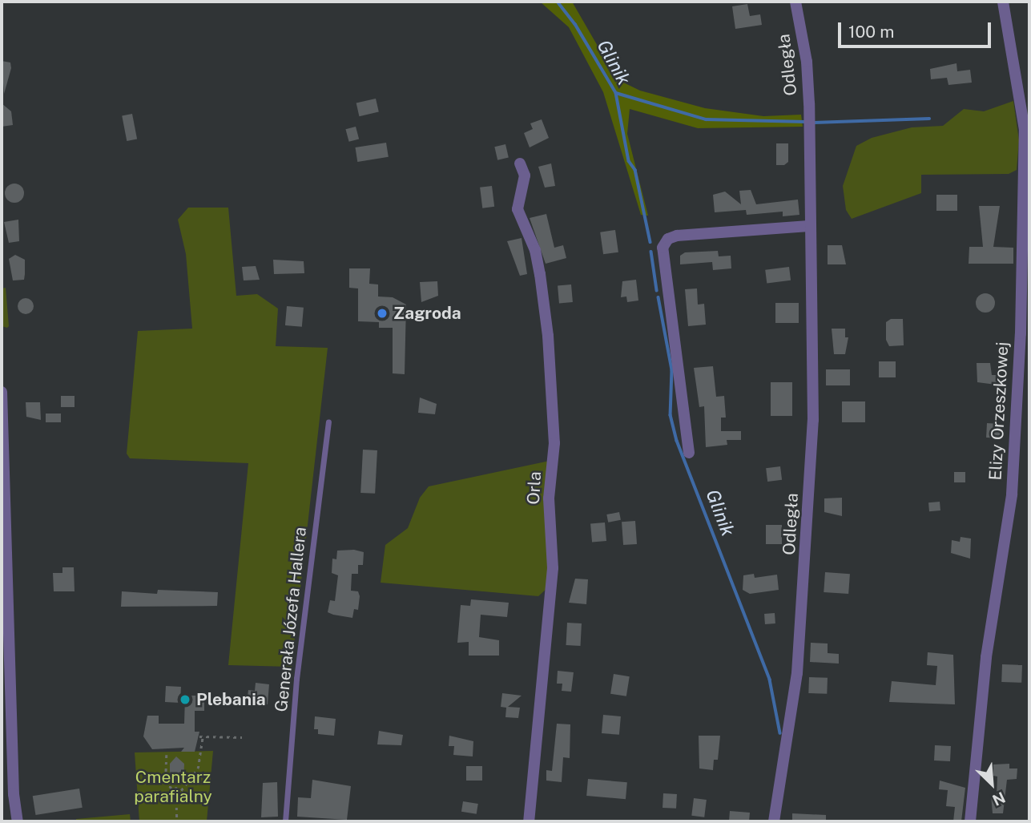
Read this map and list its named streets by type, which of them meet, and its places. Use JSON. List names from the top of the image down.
{
  "streets": {
    "street": ["Odległa", "Elizy Orzeszkowej", "Orla"],
    "lane": ["Generała Józefa Hallera"]
  },
  "water": ["Glinik"],
  "parks": ["Cmentarz parafialny"],
  "places": ["Zagroda", "Plebania"],
  "scale_bar": "100 m",
  "north": "bottom right"
}
